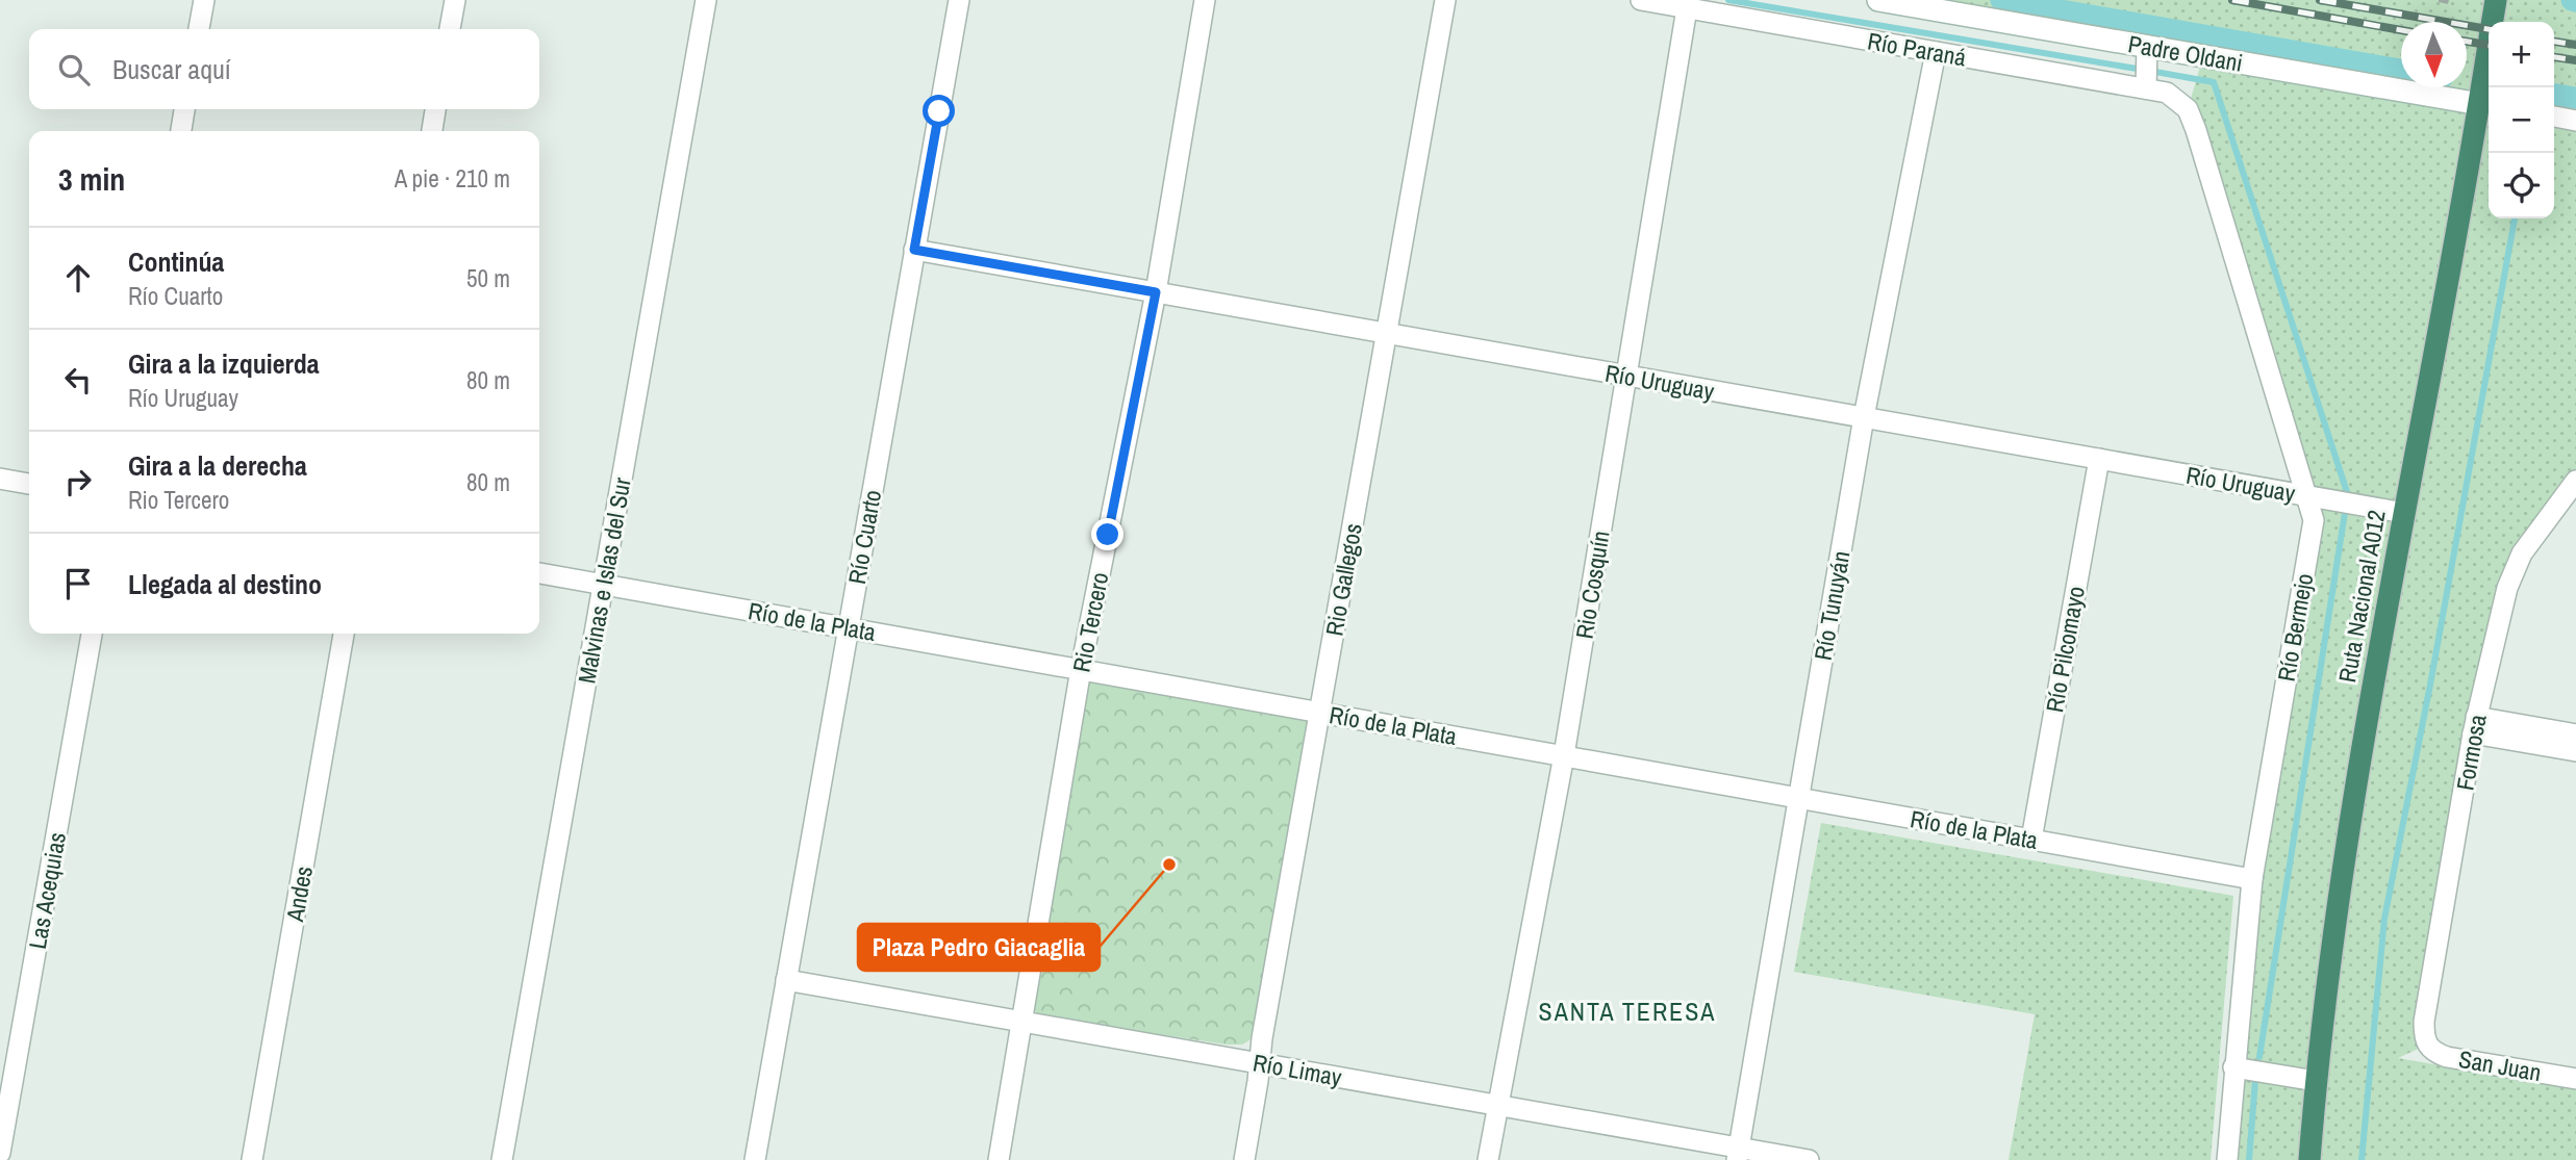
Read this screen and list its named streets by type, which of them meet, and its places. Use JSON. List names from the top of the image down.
{
  "streets": {
    "highway": ["Ruta Nacional A012"],
    "main road": ["Padre Oldani"],
    "street": [
      "Río Paraná",
      "Río Uruguay",
      "Río Cuarto",
      "Rio Gallegos",
      "Malvinas e Islas del Sur",
      "Rio Cosquín",
      "Río Tunuyán",
      "Río de la Plata",
      "Rio Tercero",
      "Río Bermejo",
      "Río Pilcomayo",
      "Formosa",
      "Las Acequias",
      "Andes",
      "San Juan",
      "Río Limay"
    ]
  },
  "crossings": [
    ["Río Paraná", "Rio Cosquín"],
    ["Río Paraná", "Río Tunuyán"],
    ["Río Paraná", "Río Bermejo"],
    ["Padre Oldani", "Ruta Nacional A012"],
    ["Río Uruguay", "Río Cuarto"],
    ["Río Uruguay", "Rio Gallegos"],
    ["Río Uruguay", "Rio Cosquín"],
    ["Río Uruguay", "Ruta Nacional A012"],
    ["Río Uruguay", "Río Tunuyán"],
    ["Río Uruguay", "Rio Tercero"],
    ["Río Uruguay", "Río Bermejo"],
    ["Río Uruguay", "Río Pilcomayo"],
    ["Río Cuarto", "Río de la Plata"],
    ["Río Cuarto", "Río Limay"],
    ["Rio Gallegos", "Río de la Plata"],
    ["Rio Gallegos", "Río Limay"],
    ["Malvinas e Islas del Sur", "Río de la Plata"],
    ["Rio Cosquín", "Río de la Plata"],
    ["Rio Cosquín", "Río Limay"],
    ["Río Tunuyán", "Río de la Plata"],
    ["Río Tunuyán", "Río Limay"],
    ["Río de la Plata", "Rio Tercero"],
    ["Río de la Plata", "Río Bermejo"],
    ["Río de la Plata", "Río Pilcomayo"],
    ["Rio Tercero", "Río Limay"],
    ["Formosa", "San Juan"]
  ],
  "districts": ["SANTA TERESA"],
  "places": ["Plaza Pedro Giacaglia"],
  "north": "bottom",
  "page": {
    "map_buttons": ["+", "−"],
    "search": "Buscar aquí",
    "heading": ["3 min", "A pie · 210 m"],
    "list": [
      ["Continúa", "Río Cuarto", "50 m"],
      ["Gira a la izquierda", "Río Uruguay", "80 m"],
      ["Gira a la derecha", "Rio Tercero", "80 m"],
      "Llegada al destino"
    ]
  }
}
